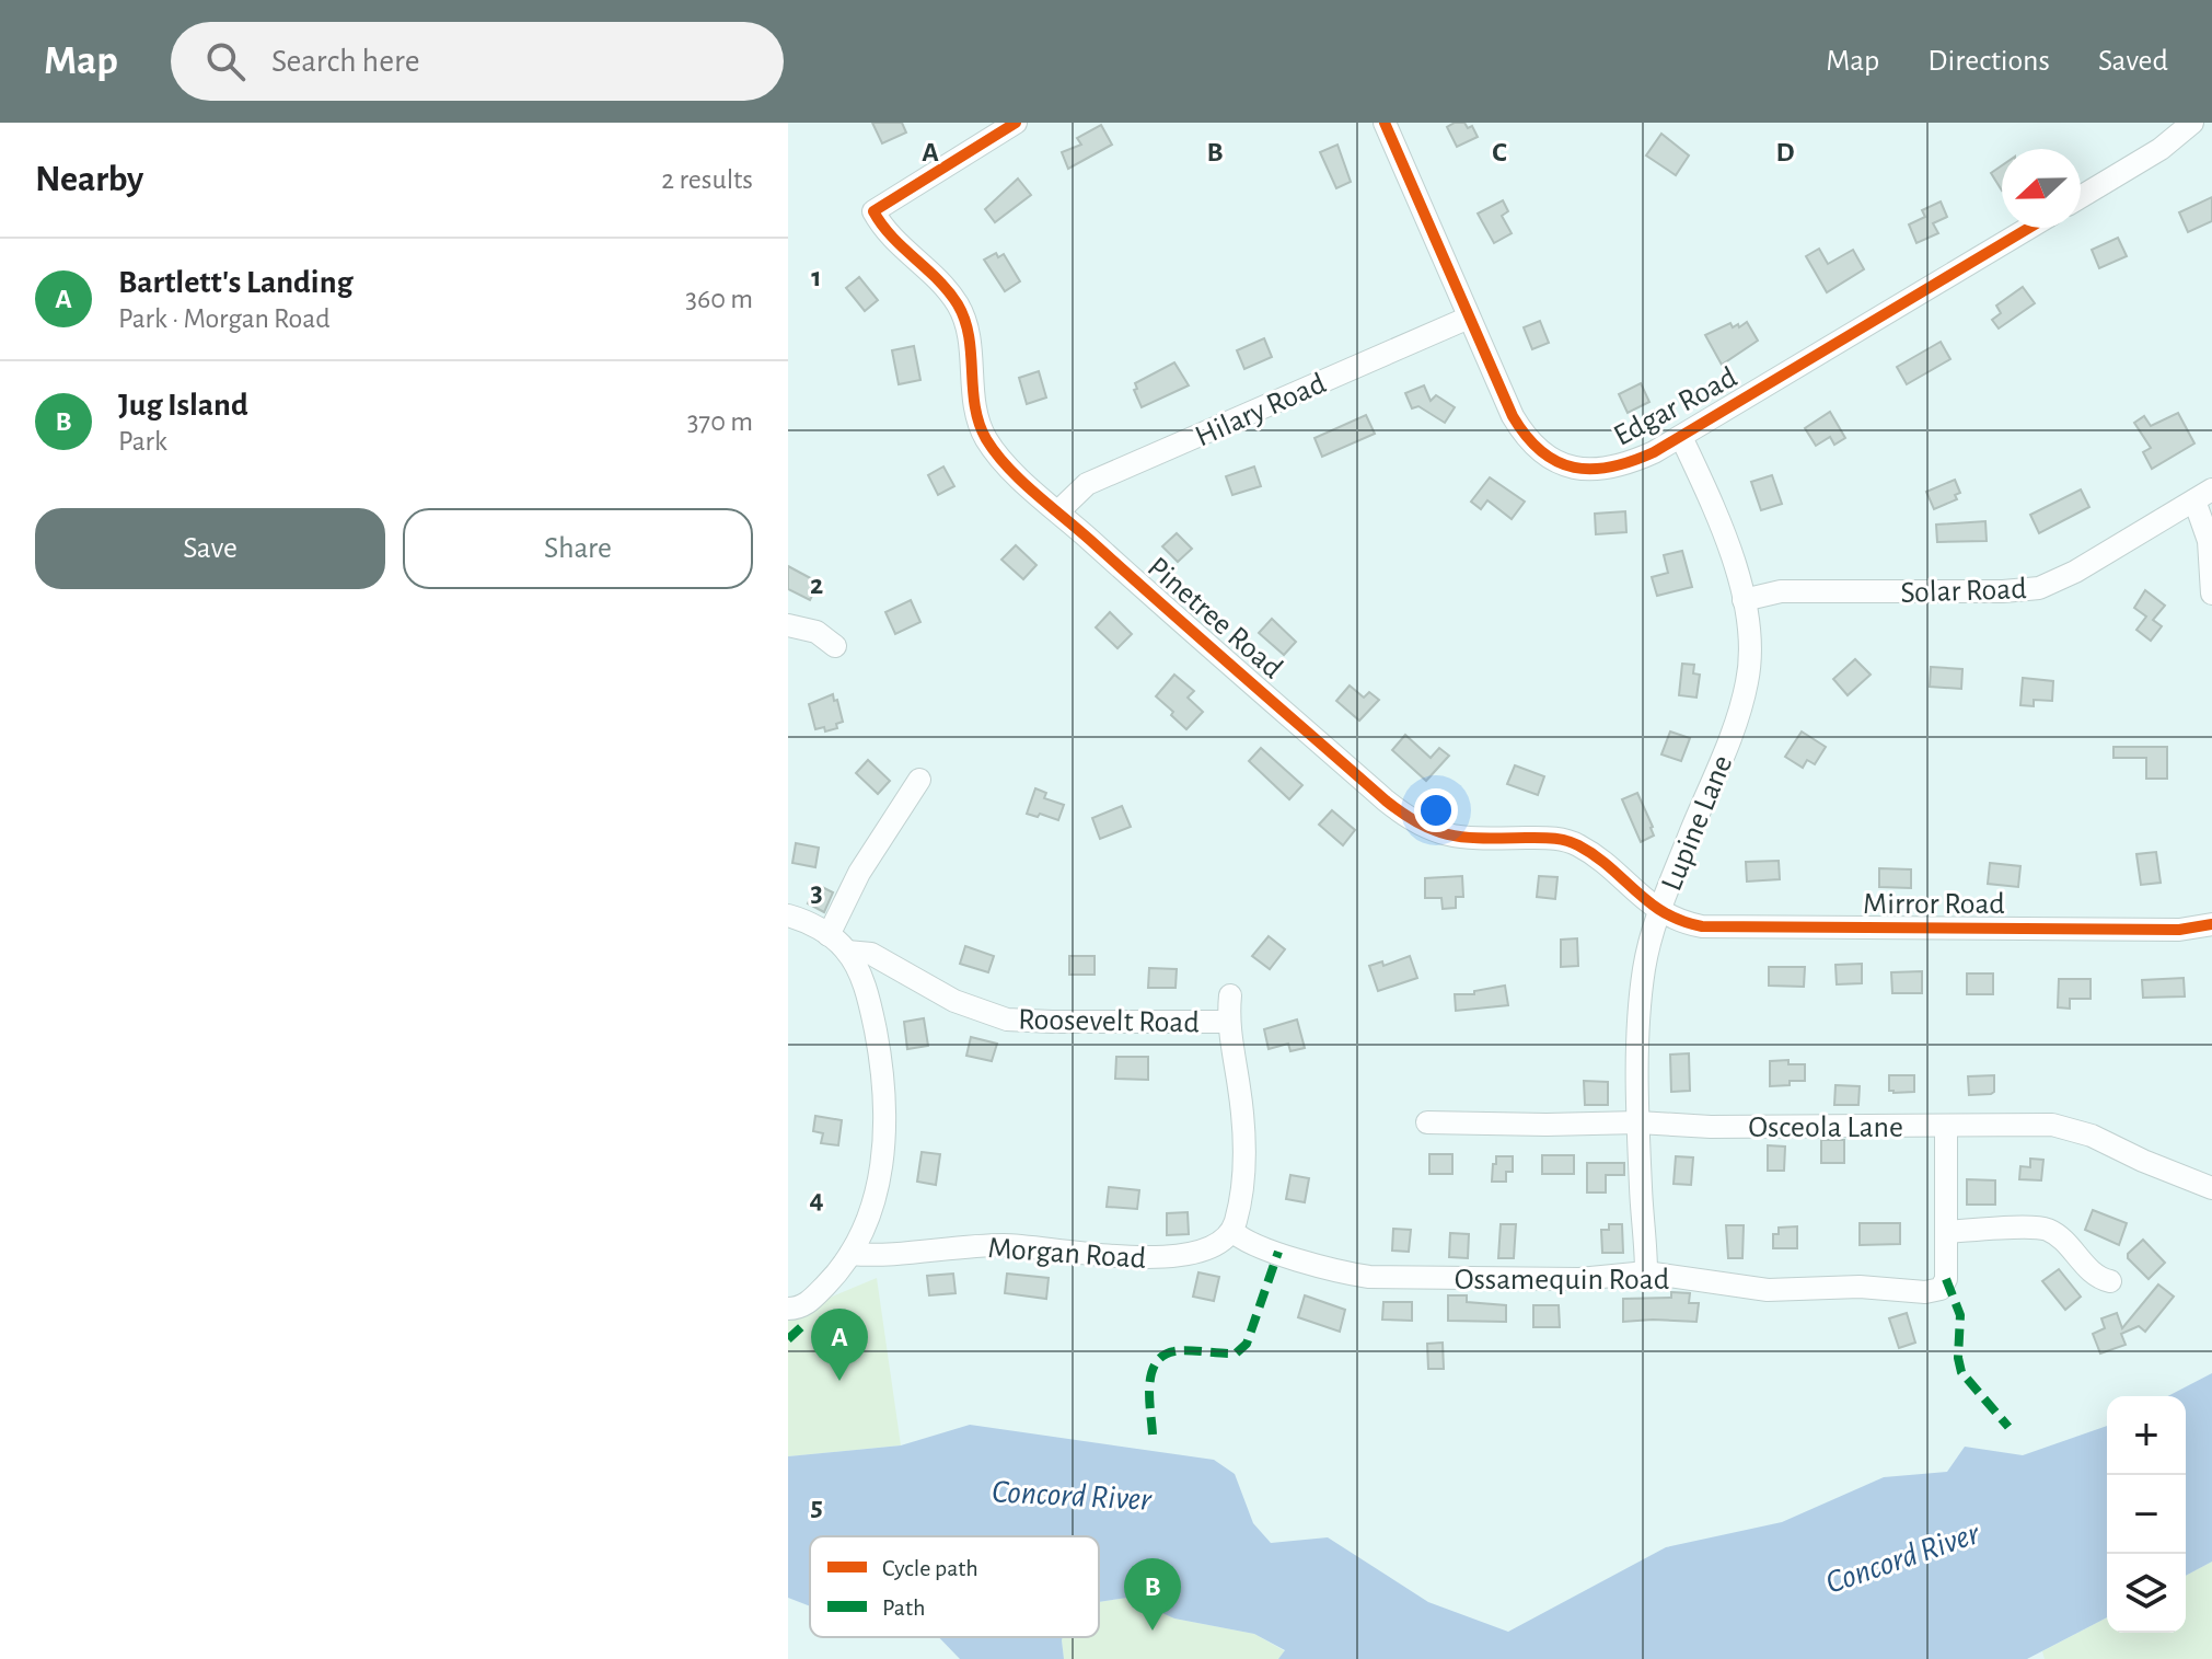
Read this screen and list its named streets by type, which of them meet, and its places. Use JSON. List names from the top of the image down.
{
  "streets": {
    "street": [
      "Edgar Road",
      "Hilary Road",
      "Solar Road",
      "Pinetree Road",
      "Lupine Lane",
      "Mirror Road",
      "Roosevelt Road",
      "Osceola Lane",
      "Morgan Road",
      "Ossamequin Road"
    ]
  },
  "crossings": [
    ["Edgar Road", "Hilary Road"],
    ["Edgar Road", "Lupine Lane"],
    ["Hilary Road", "Pinetree Road"],
    ["Solar Road", "Lupine Lane"],
    ["Pinetree Road", "Lupine Lane"],
    ["Pinetree Road", "Mirror Road"],
    ["Lupine Lane", "Mirror Road"],
    ["Lupine Lane", "Osceola Lane"],
    ["Lupine Lane", "Ossamequin Road"],
    ["Morgan Road", "Ossamequin Road"]
  ],
  "water": ["Concord River"],
  "legend": ["Cycle path", "Path"],
  "north": "left",
  "page": {
    "header": "Map",
    "search": "Search here",
    "nav": ["Map", "Directions", "Saved"],
    "heading": ["Nearby", "2 results"],
    "list": [
      {
        "mark": "A",
        "name": "Bartlett's Landing",
        "note": "Park · Morgan Road",
        "value": "360 m"
      },
      {
        "mark": "B",
        "name": "Jug Island",
        "note": "Park",
        "value": "370 m"
      }
    ],
    "buttons": ["Save", "Share"],
    "pins": ["A", "B"],
    "map_buttons": ["+", "−"]
  },
  "grid": {
    "columns": [
      "A",
      "B",
      "C",
      "D"
    ],
    "rows": [
      "1",
      "2",
      "3",
      "4",
      "5"
    ]
  }
}
